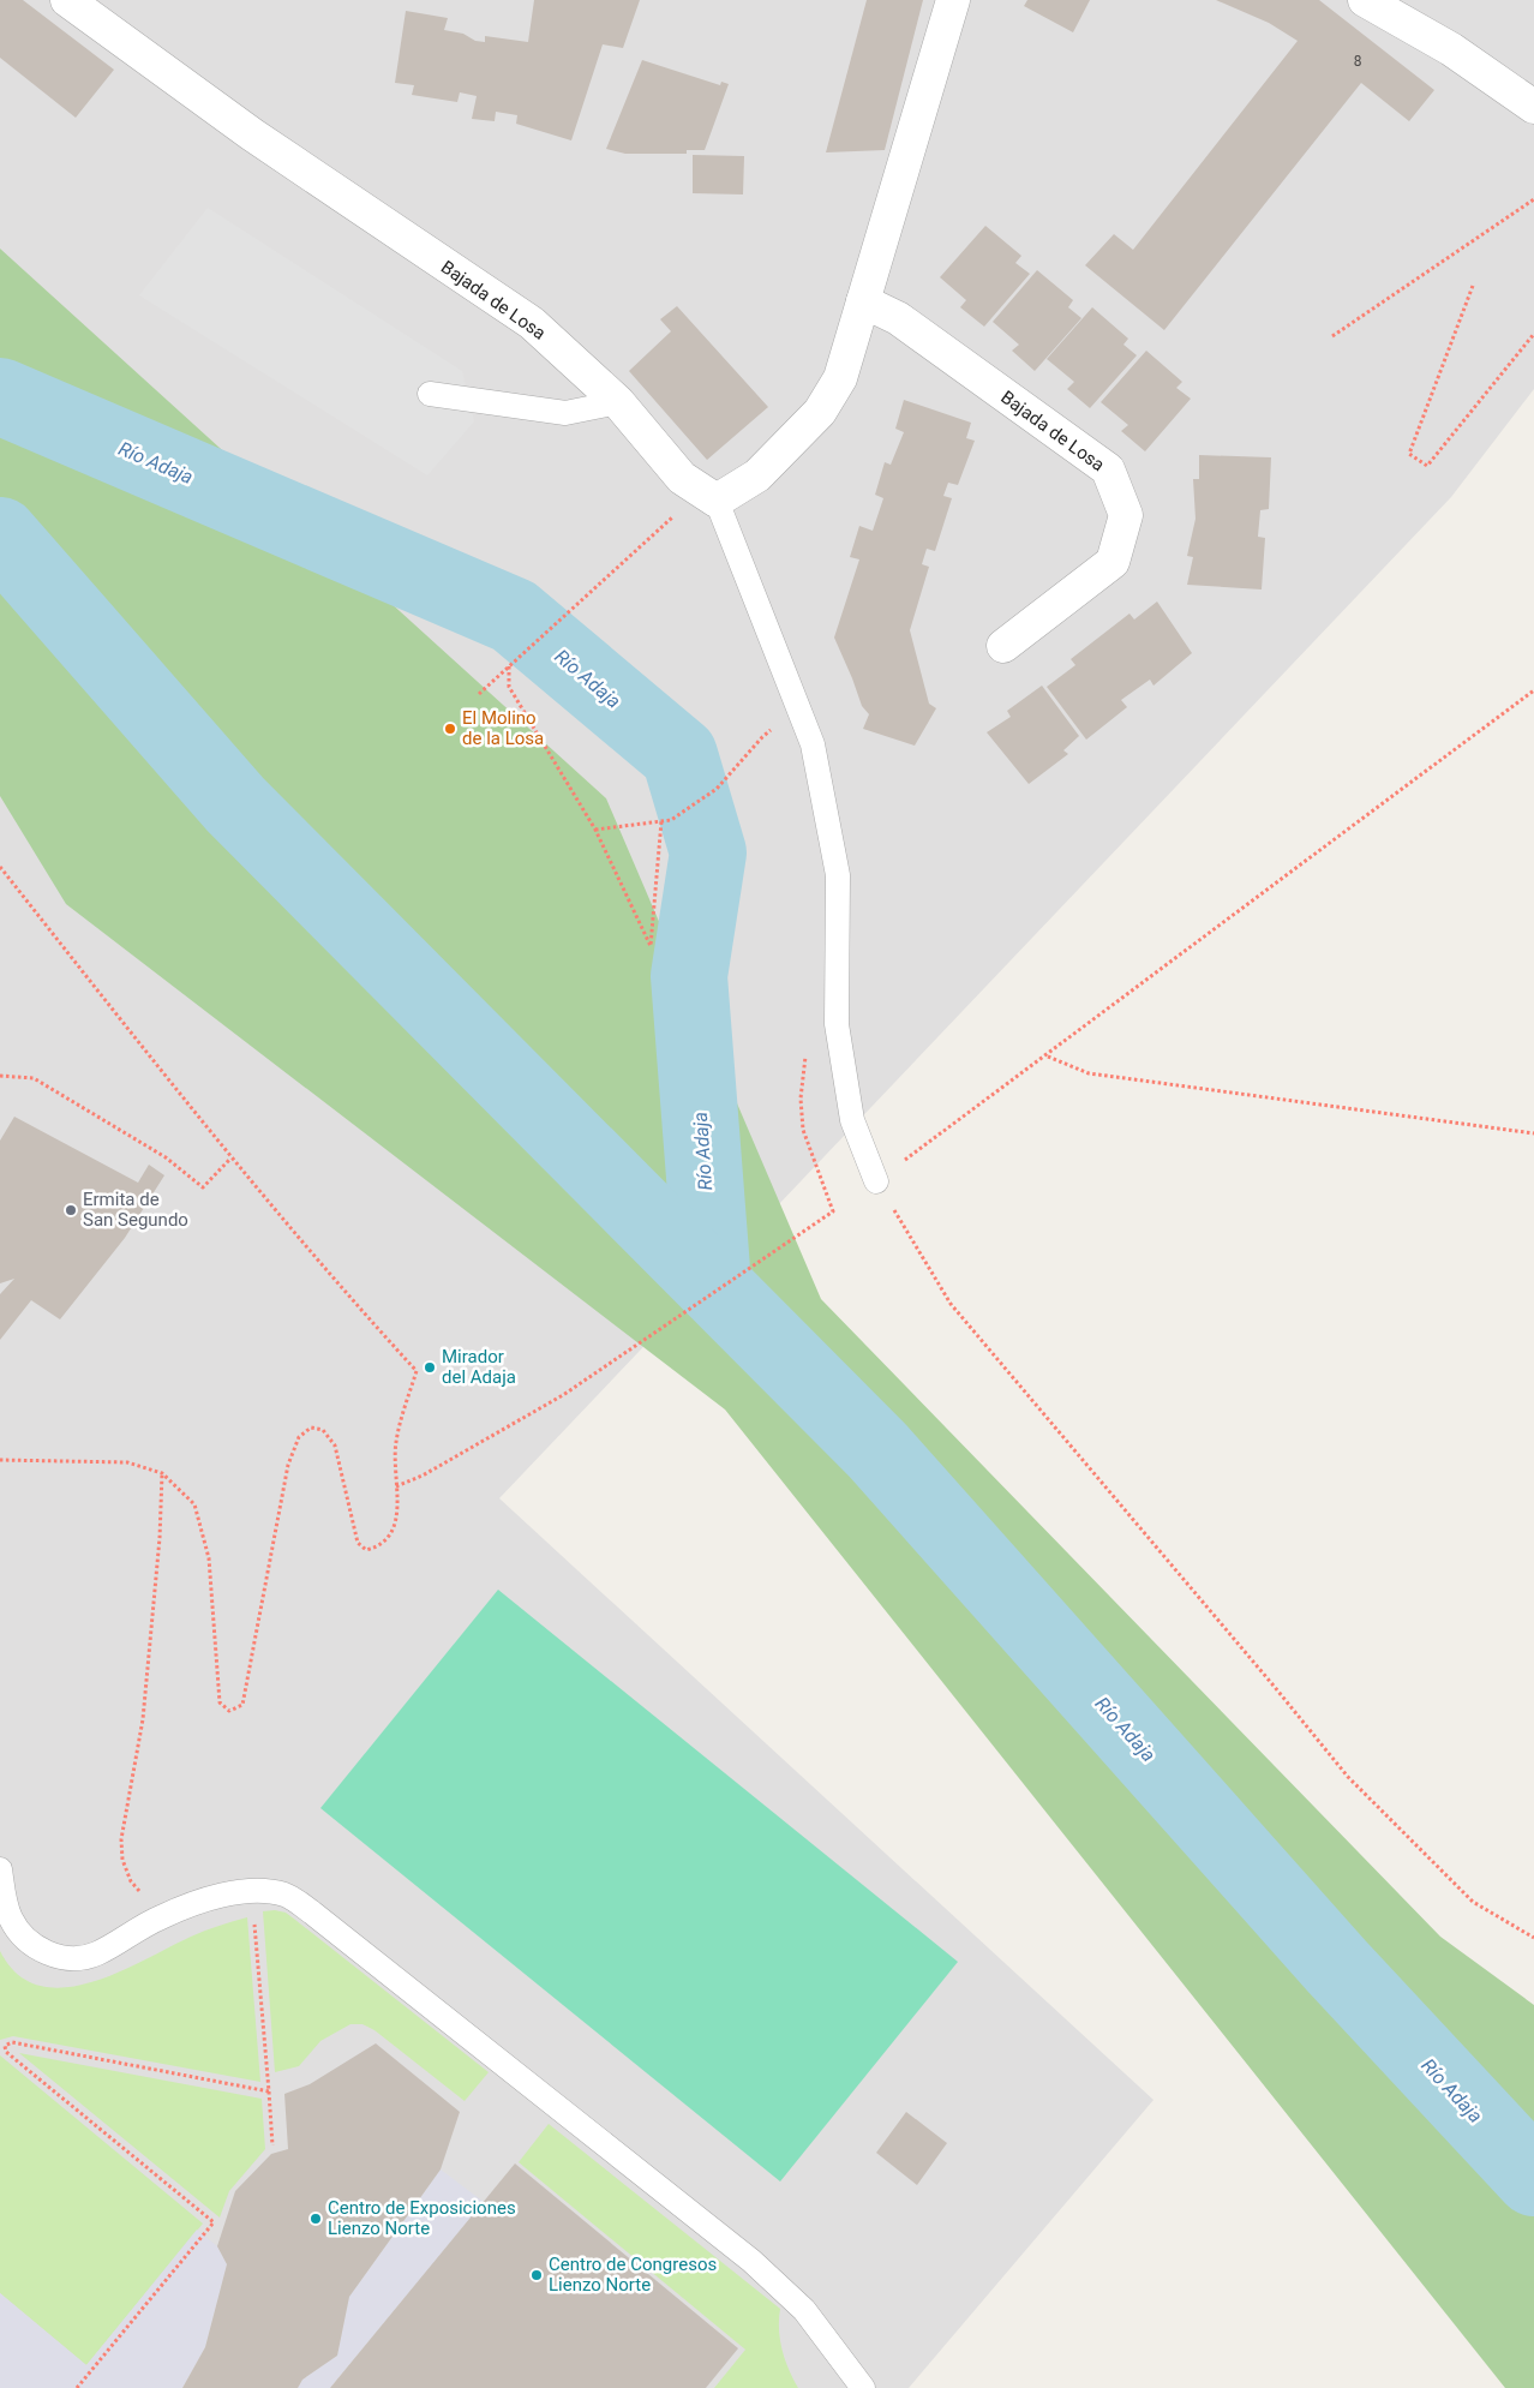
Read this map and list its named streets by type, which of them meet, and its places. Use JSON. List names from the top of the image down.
{
  "streets": {
    "street": ["Bajada de Losa"]
  },
  "water": ["Río Adaja"],
  "places": [
    "El Molino de la Losa",
    "Ermita de San Segundo",
    "Mirador del Adaja",
    "Centro de Exposiciones Lienzo Norte",
    "Centro de Congresos Lienzo Norte"
  ],
  "house_numbers": ["8"]
}
